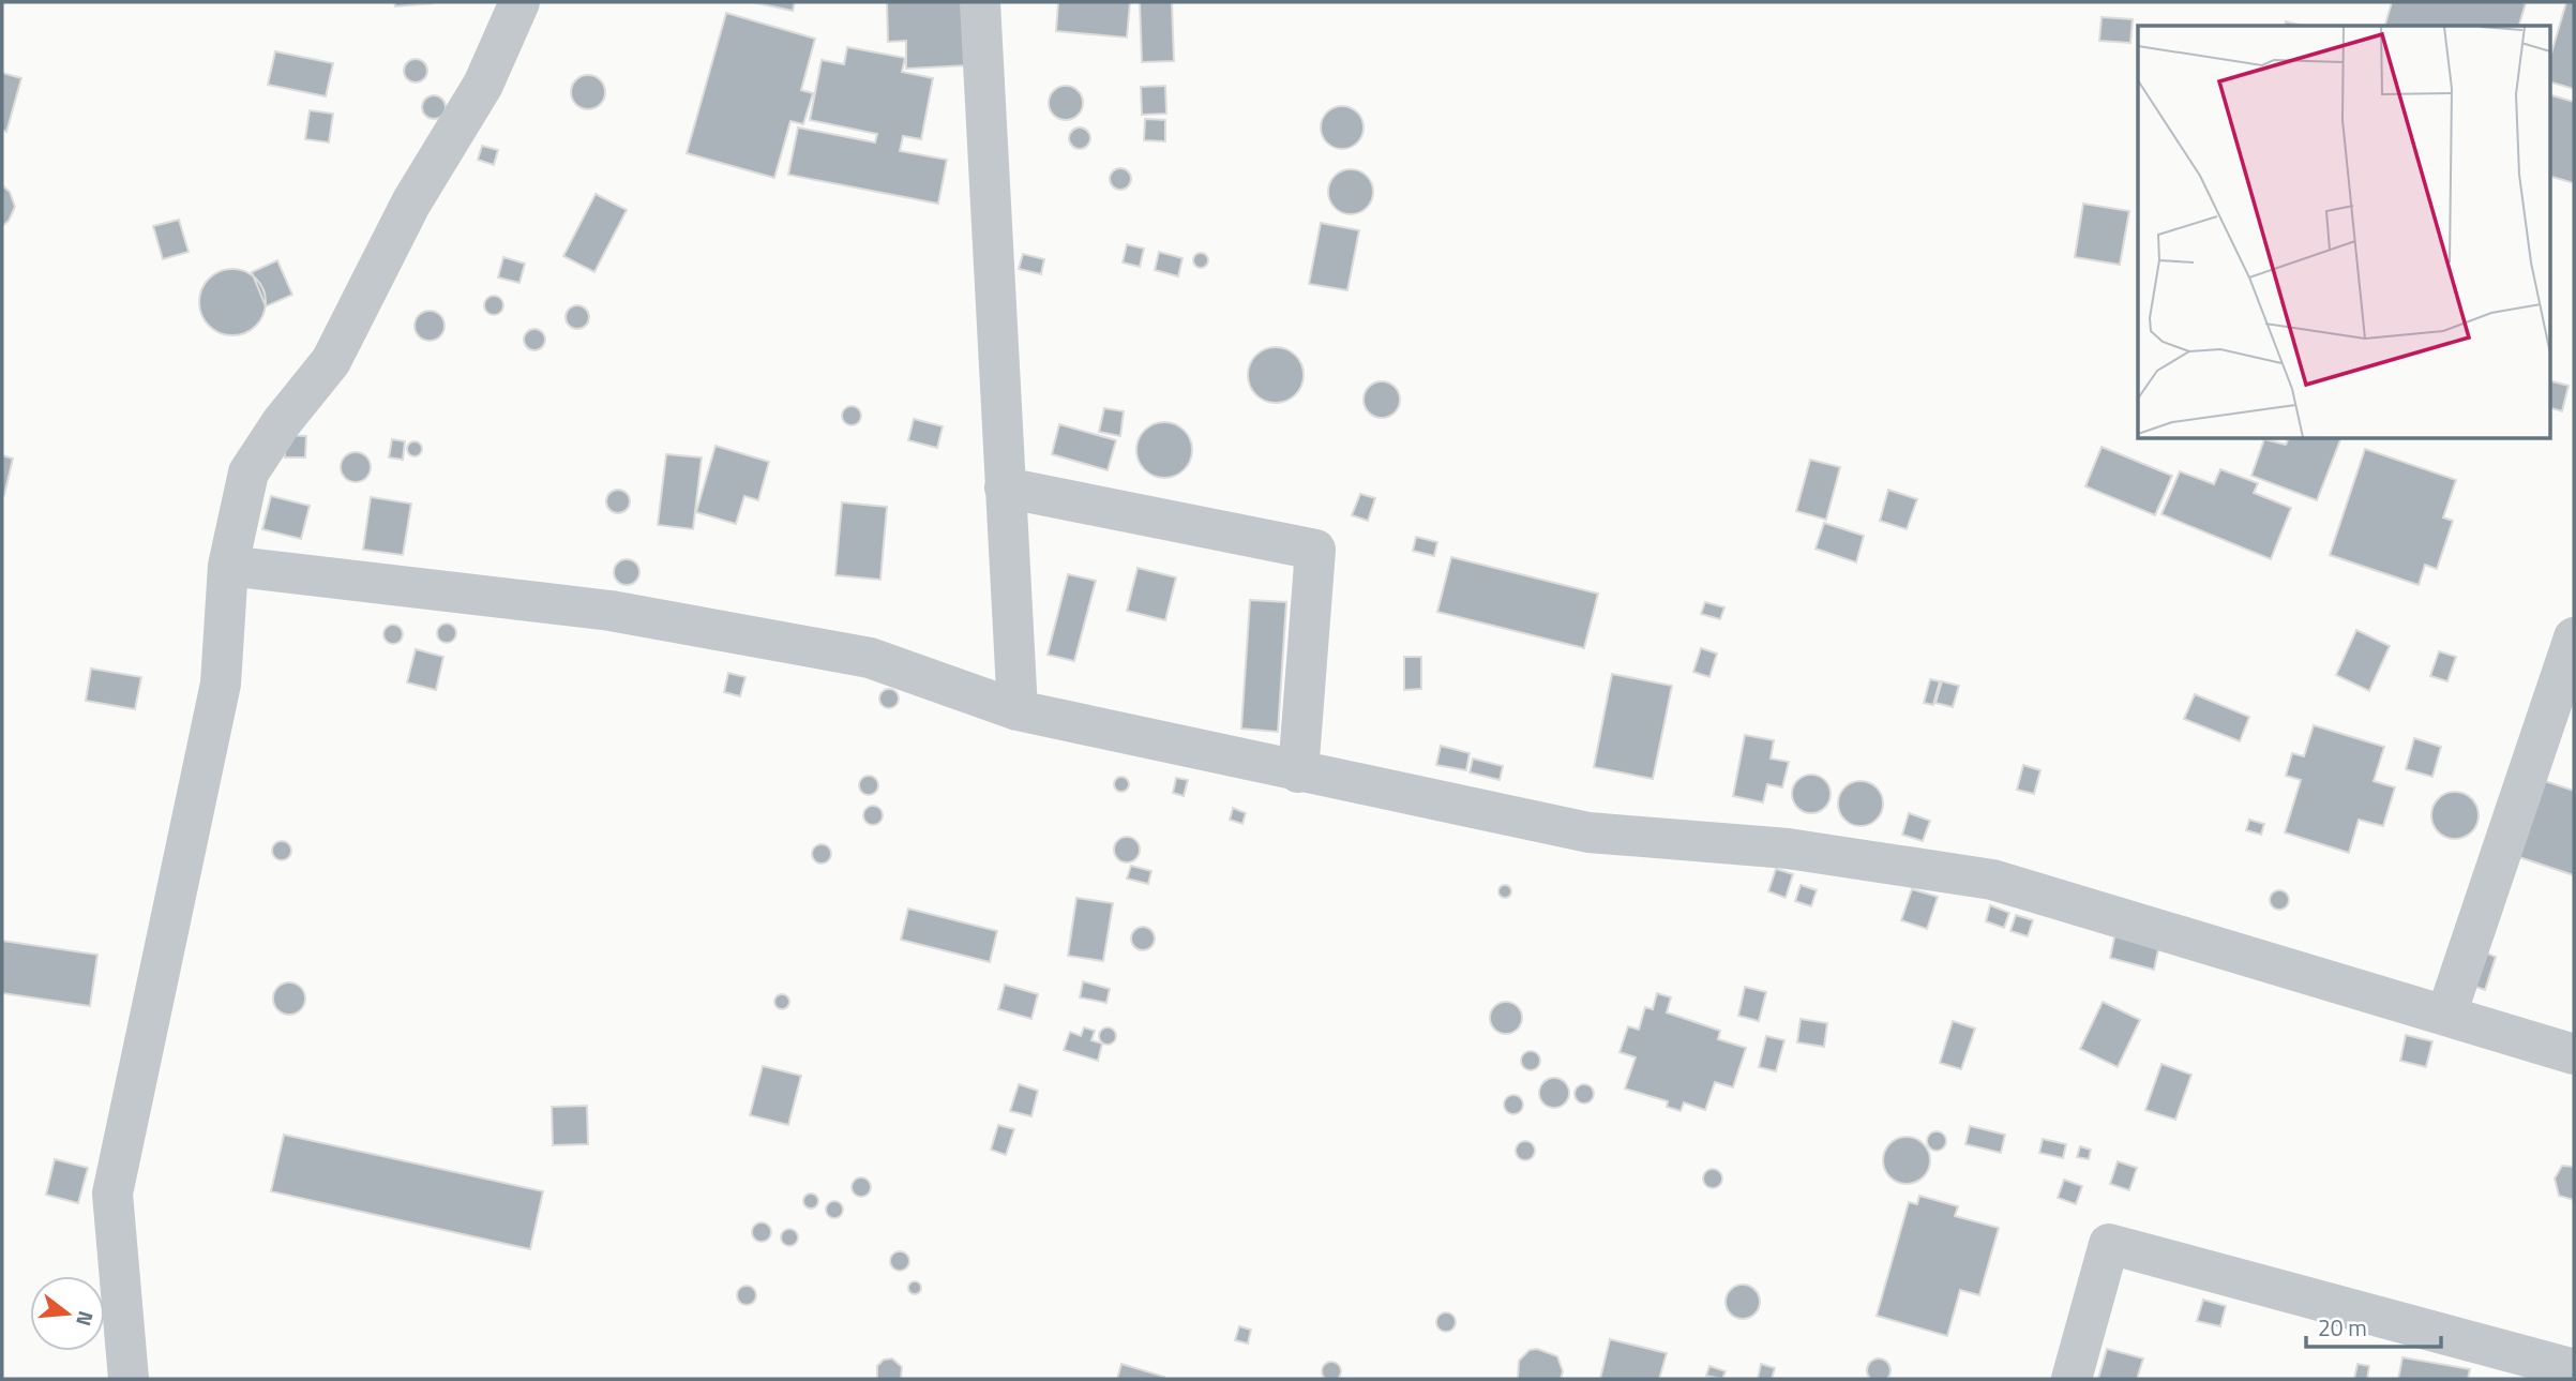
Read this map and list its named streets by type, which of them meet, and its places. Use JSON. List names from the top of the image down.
{
  "scale_bar": "20 m",
  "north": "right"
}
